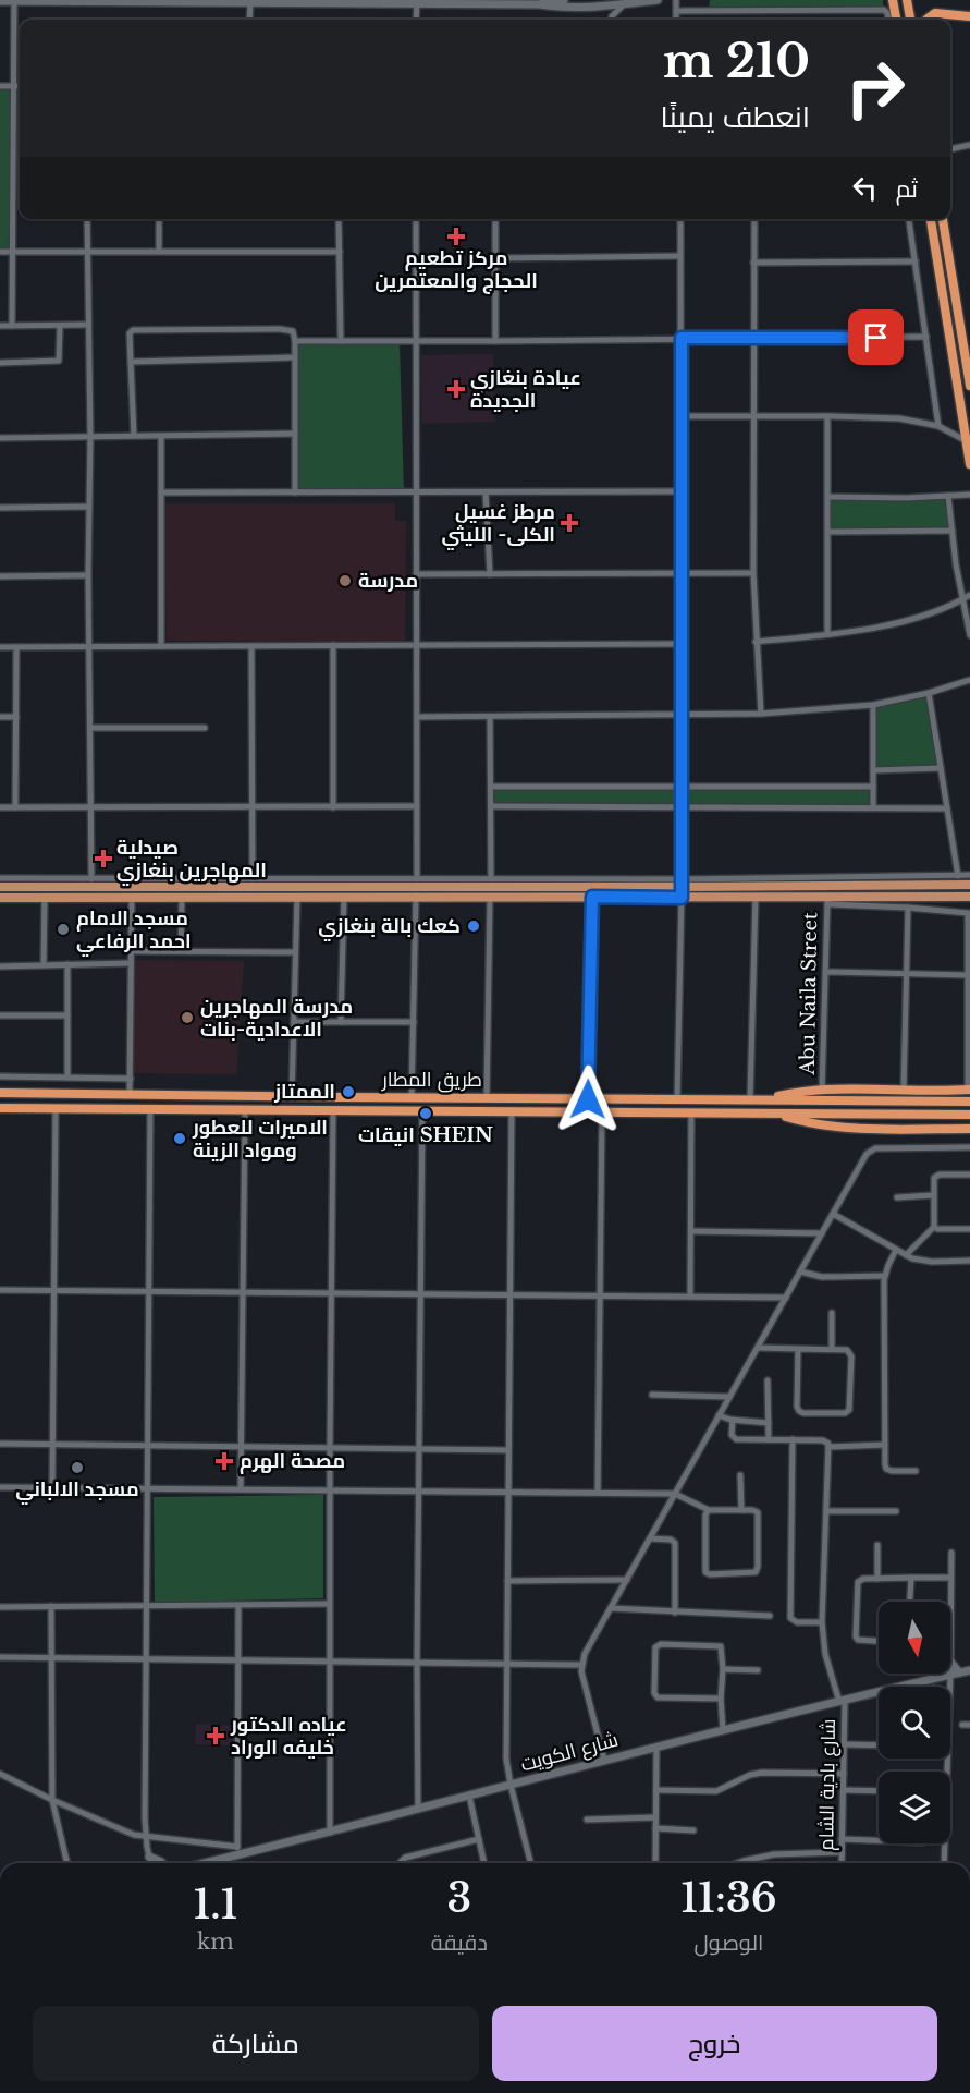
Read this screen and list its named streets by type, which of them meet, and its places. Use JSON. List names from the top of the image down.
{
  "streets": {
    "highway": ["طريق المطار"],
    "main road": ["شارع الكويت"],
    "street": ["Abu Naila Street", "شارع بادية الشام"]
  },
  "crossings": [
    ["شارع الكويت", "شارع بادية الشام"]
  ],
  "places": {
    "health": [
      "مركز تطعيم الحجاج والمعتمرين",
      "عيادة بنغازي الجديدة",
      "مرطز غسيل الكلى- الليثي",
      "صيدلية المهاجرين بنغازي",
      "مصحة الهرم",
      "عياده الدكتور خليفه الوراد"
    ],
    "other": [
      "مدرسة",
      "كعك بالة بنغازي",
      "مسجد الامام احمد الرفاعي",
      "مدرسة المهاجرين الاعدادية-بنات",
      "الممتاز",
      "انيقات SHEIN",
      "الاميرات للعطور ومواد الزينة",
      "مسجد الالباني"
    ]
  },
  "north": "bottom",
  "page": {
    "turn": ["210 m", "انعطف يمينًا"],
    "then": "ثم",
    "eta": [
      "11:36",
      "الوصول",
      "3",
      "دقيقة",
      "1.1",
      "km"
    ],
    "buttons": ["خروج", "مشاركة"]
  }
}
